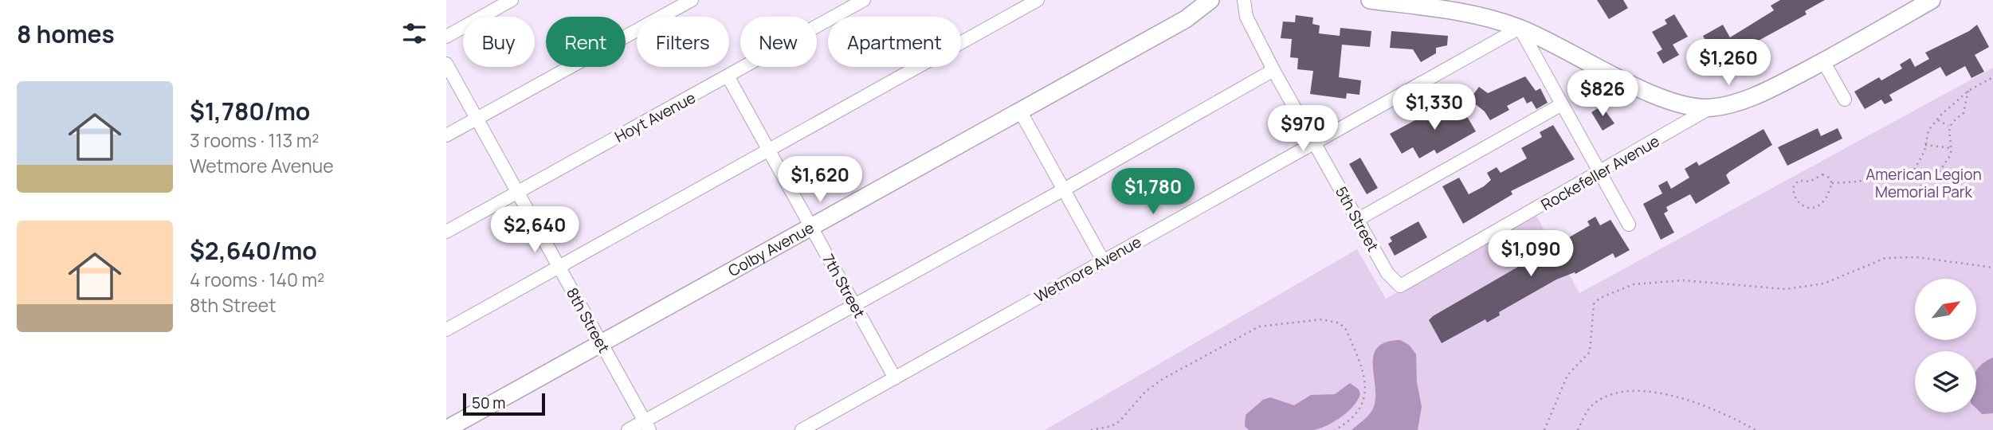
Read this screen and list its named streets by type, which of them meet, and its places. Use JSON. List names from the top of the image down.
{
  "streets": {
    "main road": ["Colby Avenue"],
    "street": [
      "Hoyt Avenue",
      "Rockefeller Avenue",
      "5th Street",
      "Wetmore Avenue",
      "7th Street",
      "8th Street"
    ]
  },
  "crossings": [
    ["Hoyt Avenue", "7th Street"],
    ["Hoyt Avenue", "8th Street"],
    ["Rockefeller Avenue", "5th Street"],
    ["5th Street", "Wetmore Avenue"],
    ["Colby Avenue", "7th Street"],
    ["Colby Avenue", "8th Street"],
    ["Wetmore Avenue", "7th Street"]
  ],
  "parks": ["American Legion Memorial Park"],
  "scale_bar": "50 m",
  "north": "top right",
  "page": {
    "heading": "8 homes",
    "chip": [
      "Buy",
      "Rent",
      "Filters",
      "New",
      "Apartment"
    ],
    "price": [
      "$1,260",
      "$826",
      "$1,330",
      "$970",
      "$1,620",
      "$1,780",
      "$2,640",
      "$1,090"
    ],
    "list": [
      {
        "name": "$1,780/mo",
        "note": "3 rooms · 113 m² · Wetmore Avenue"
      },
      {
        "name": "$2,640/mo",
        "note": "4 rooms · 140 m² · 8th Street"
      }
    ],
    "scale": "50 m"
  }
}
